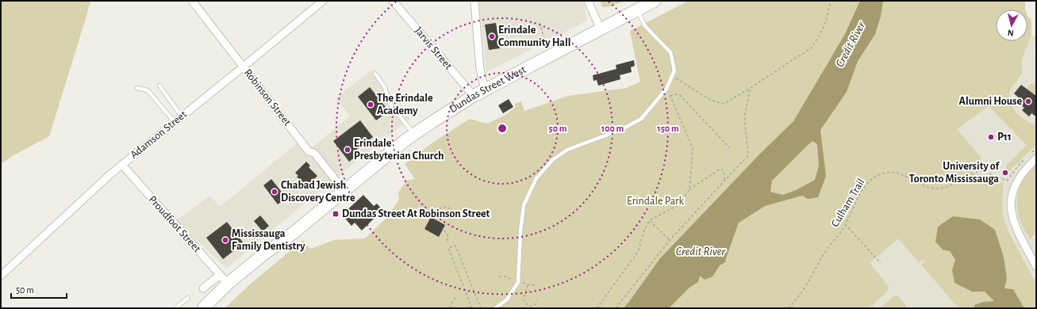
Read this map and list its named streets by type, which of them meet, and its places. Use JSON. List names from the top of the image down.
{
  "streets": {
    "main road": ["Dundas Street West"],
    "street": [
      "Jarvis Street",
      "Robinson Street",
      "Adamson Street",
      "Proudfoot Street"
    ],
    "path": ["Culham Trail"]
  },
  "crossings": [
    ["Jarvis Street", "Dundas Street West"],
    ["Dundas Street West", "Robinson Street"],
    ["Dundas Street West", "Proudfoot Street"],
    ["Robinson Street", "Adamson Street"],
    ["Adamson Street", "Proudfoot Street"]
  ],
  "water": ["Credit River"],
  "parks": ["Erindale Park"],
  "places": {
    "other": [
      "Erindale Community Hall",
      "Alumni House",
      "The Erindale Academy",
      "P11",
      "Erindale Presbyterian Church",
      "University of Toronto Mississauga",
      "Chabad Jewish Discovery Centre",
      "Mississauga Family Dentistry"
    ],
    "transit": ["Dundas Street At Robinson Street"]
  },
  "scale_bar": "50 m",
  "north": "bottom",
  "rings": ["50 m", "100 m", "150 m"]
}
